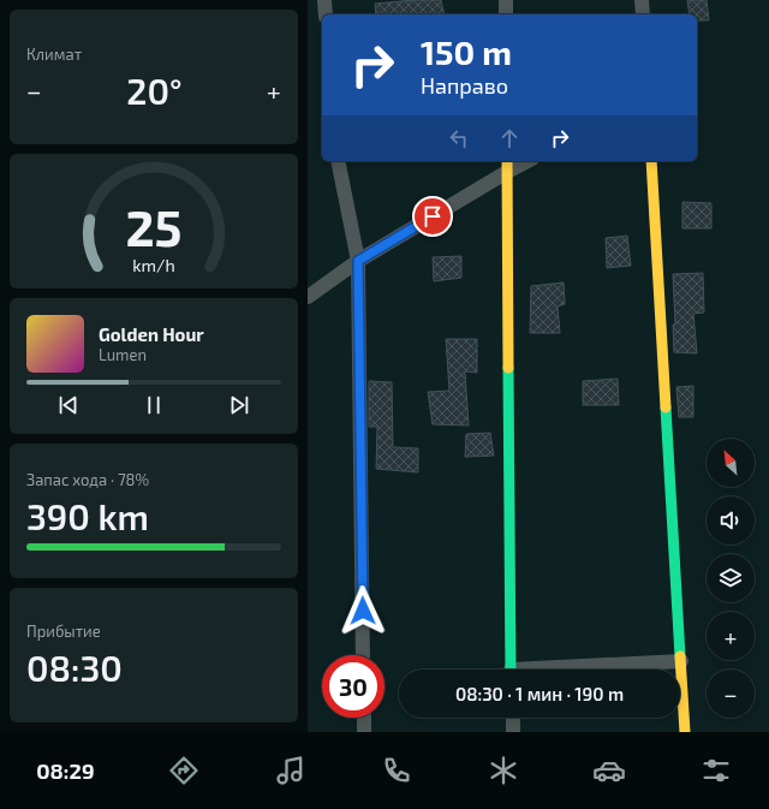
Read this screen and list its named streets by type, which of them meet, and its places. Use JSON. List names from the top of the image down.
{
  "north": "top left",
  "page": {
    "tile": [
      "Климат",
      ["Запас хода · 78%", "390 km"],
      ["Прибытие", "08:30"]
    ],
    "turn": ["150 m", "Направо"],
    "heat": ["−", "20°", "+"],
    "song": ["Golden Hour", "Lumen"],
    "map_buttons": ["+", "−"],
    "limit": "30",
    "trip": "08:30 · 1 мин · 190 m",
    "tabs": "08:29",
    "gauge": ["25", "km/h"]
  }
}
